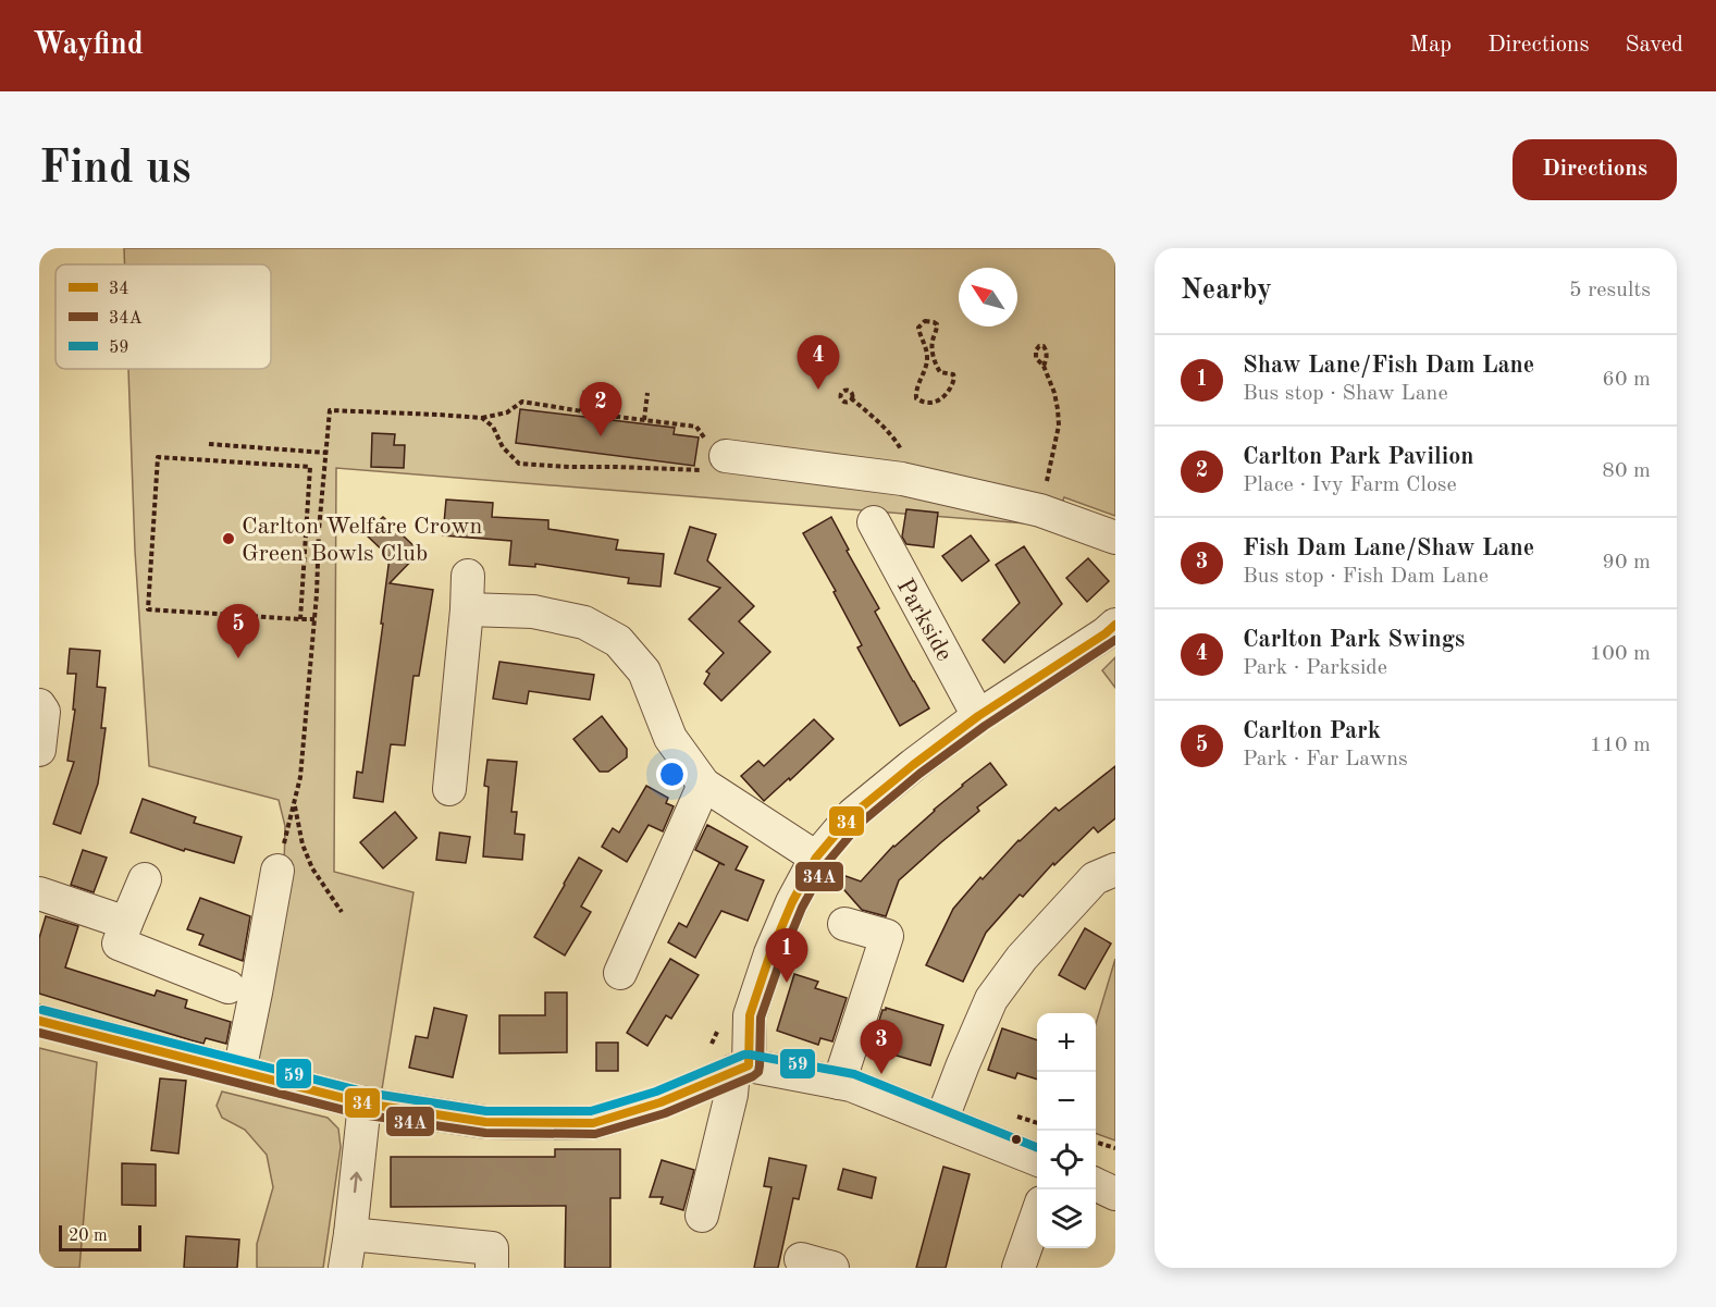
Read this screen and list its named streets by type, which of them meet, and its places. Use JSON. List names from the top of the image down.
{
  "streets": {
    "street": ["Parkside"]
  },
  "places": ["Carlton Welfare Crown Green Bowls Club"],
  "lines": ["transit line 34", "transit line 34A", "transit line 59"],
  "legend": ["34", "34A", "59"],
  "scale_bar": "20 m",
  "north": "top left",
  "page": {
    "header": "Wayfind",
    "nav": ["Map", "Directions", "Saved"],
    "buttons": "Directions",
    "title": "Find us",
    "heading": ["Nearby", "5 results"],
    "list": [
      {
        "mark": "1",
        "name": "Shaw Lane/Fish Dam Lane",
        "note": "Bus stop · Shaw Lane",
        "value": "60 m"
      },
      {
        "mark": "2",
        "name": "Carlton Park Pavilion",
        "note": "Place · Ivy Farm Close",
        "value": "80 m"
      },
      {
        "mark": "3",
        "name": "Fish Dam Lane/Shaw Lane",
        "note": "Bus stop · Fish Dam Lane",
        "value": "90 m"
      },
      {
        "mark": "4",
        "name": "Carlton Park Swings",
        "note": "Park · Parkside",
        "value": "100 m"
      },
      {
        "mark": "5",
        "name": "Carlton Park",
        "note": "Park · Far Lawns",
        "value": "110 m"
      }
    ],
    "pins": [
      "4",
      "2",
      "5",
      "1",
      "3"
    ],
    "map_buttons": ["+", "−"],
    "scale": "20 m"
  }
}
